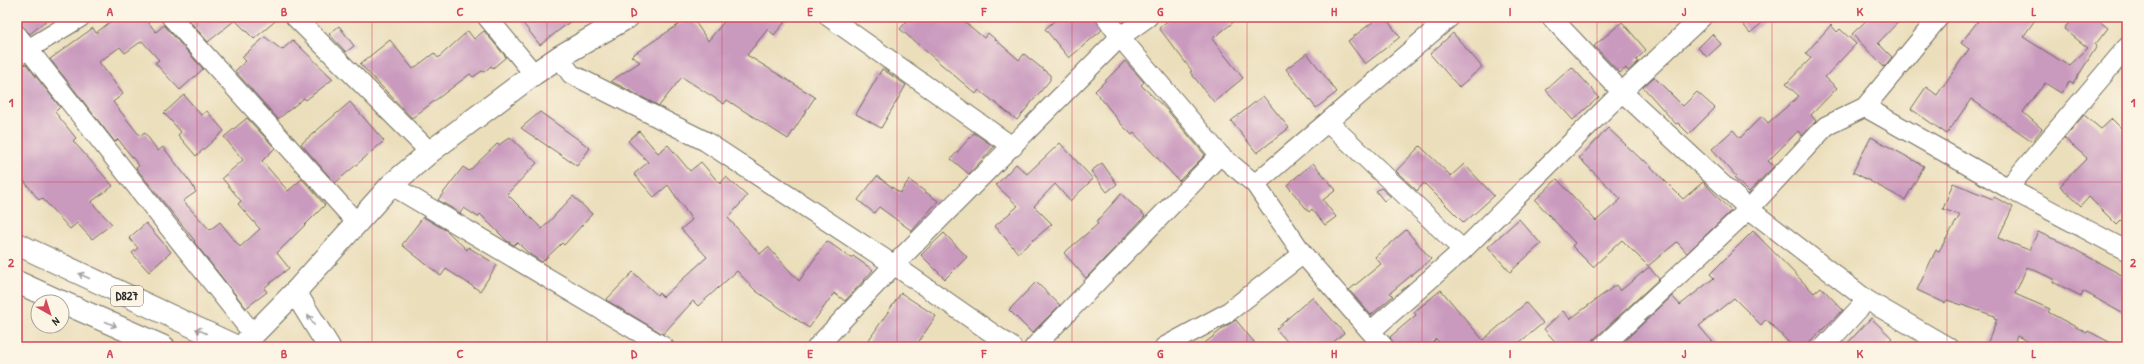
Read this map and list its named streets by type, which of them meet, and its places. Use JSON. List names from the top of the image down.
{
  "streets": {
    "main road": ["D827"]
  },
  "north": "bottom right",
  "grid": {
    "columns": [
      "A",
      "B",
      "C",
      "D",
      "E",
      "F",
      "G",
      "H",
      "I",
      "J",
      "K",
      "L"
    ],
    "rows": ["1", "2"]
  }
}
